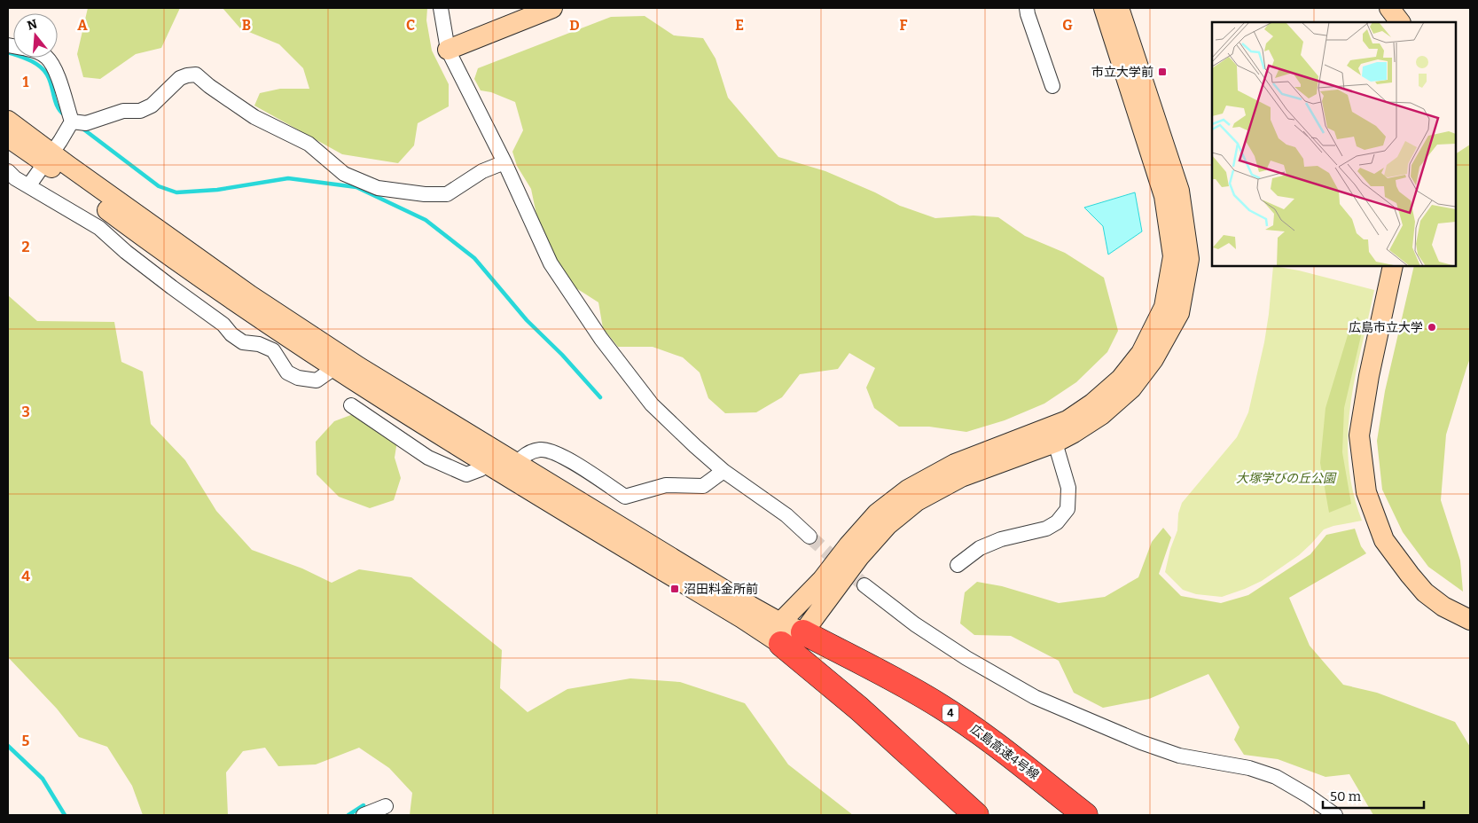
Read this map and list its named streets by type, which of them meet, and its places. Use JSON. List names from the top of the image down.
{
  "streets": {
    "highway": ["4", "広島高速4号線"]
  },
  "parks": ["大塚学びの丘公園"],
  "places": {
    "transit": ["市立大学前", "沼田料金所前"],
    "other": ["広島市立大学"]
  },
  "scale_bar": "50 m",
  "north": "top",
  "grid": {
    "columns": [
      "A",
      "B",
      "C",
      "D",
      "E",
      "F",
      "G"
    ],
    "rows": [
      "1",
      "2",
      "3",
      "4",
      "5"
    ]
  }
}
